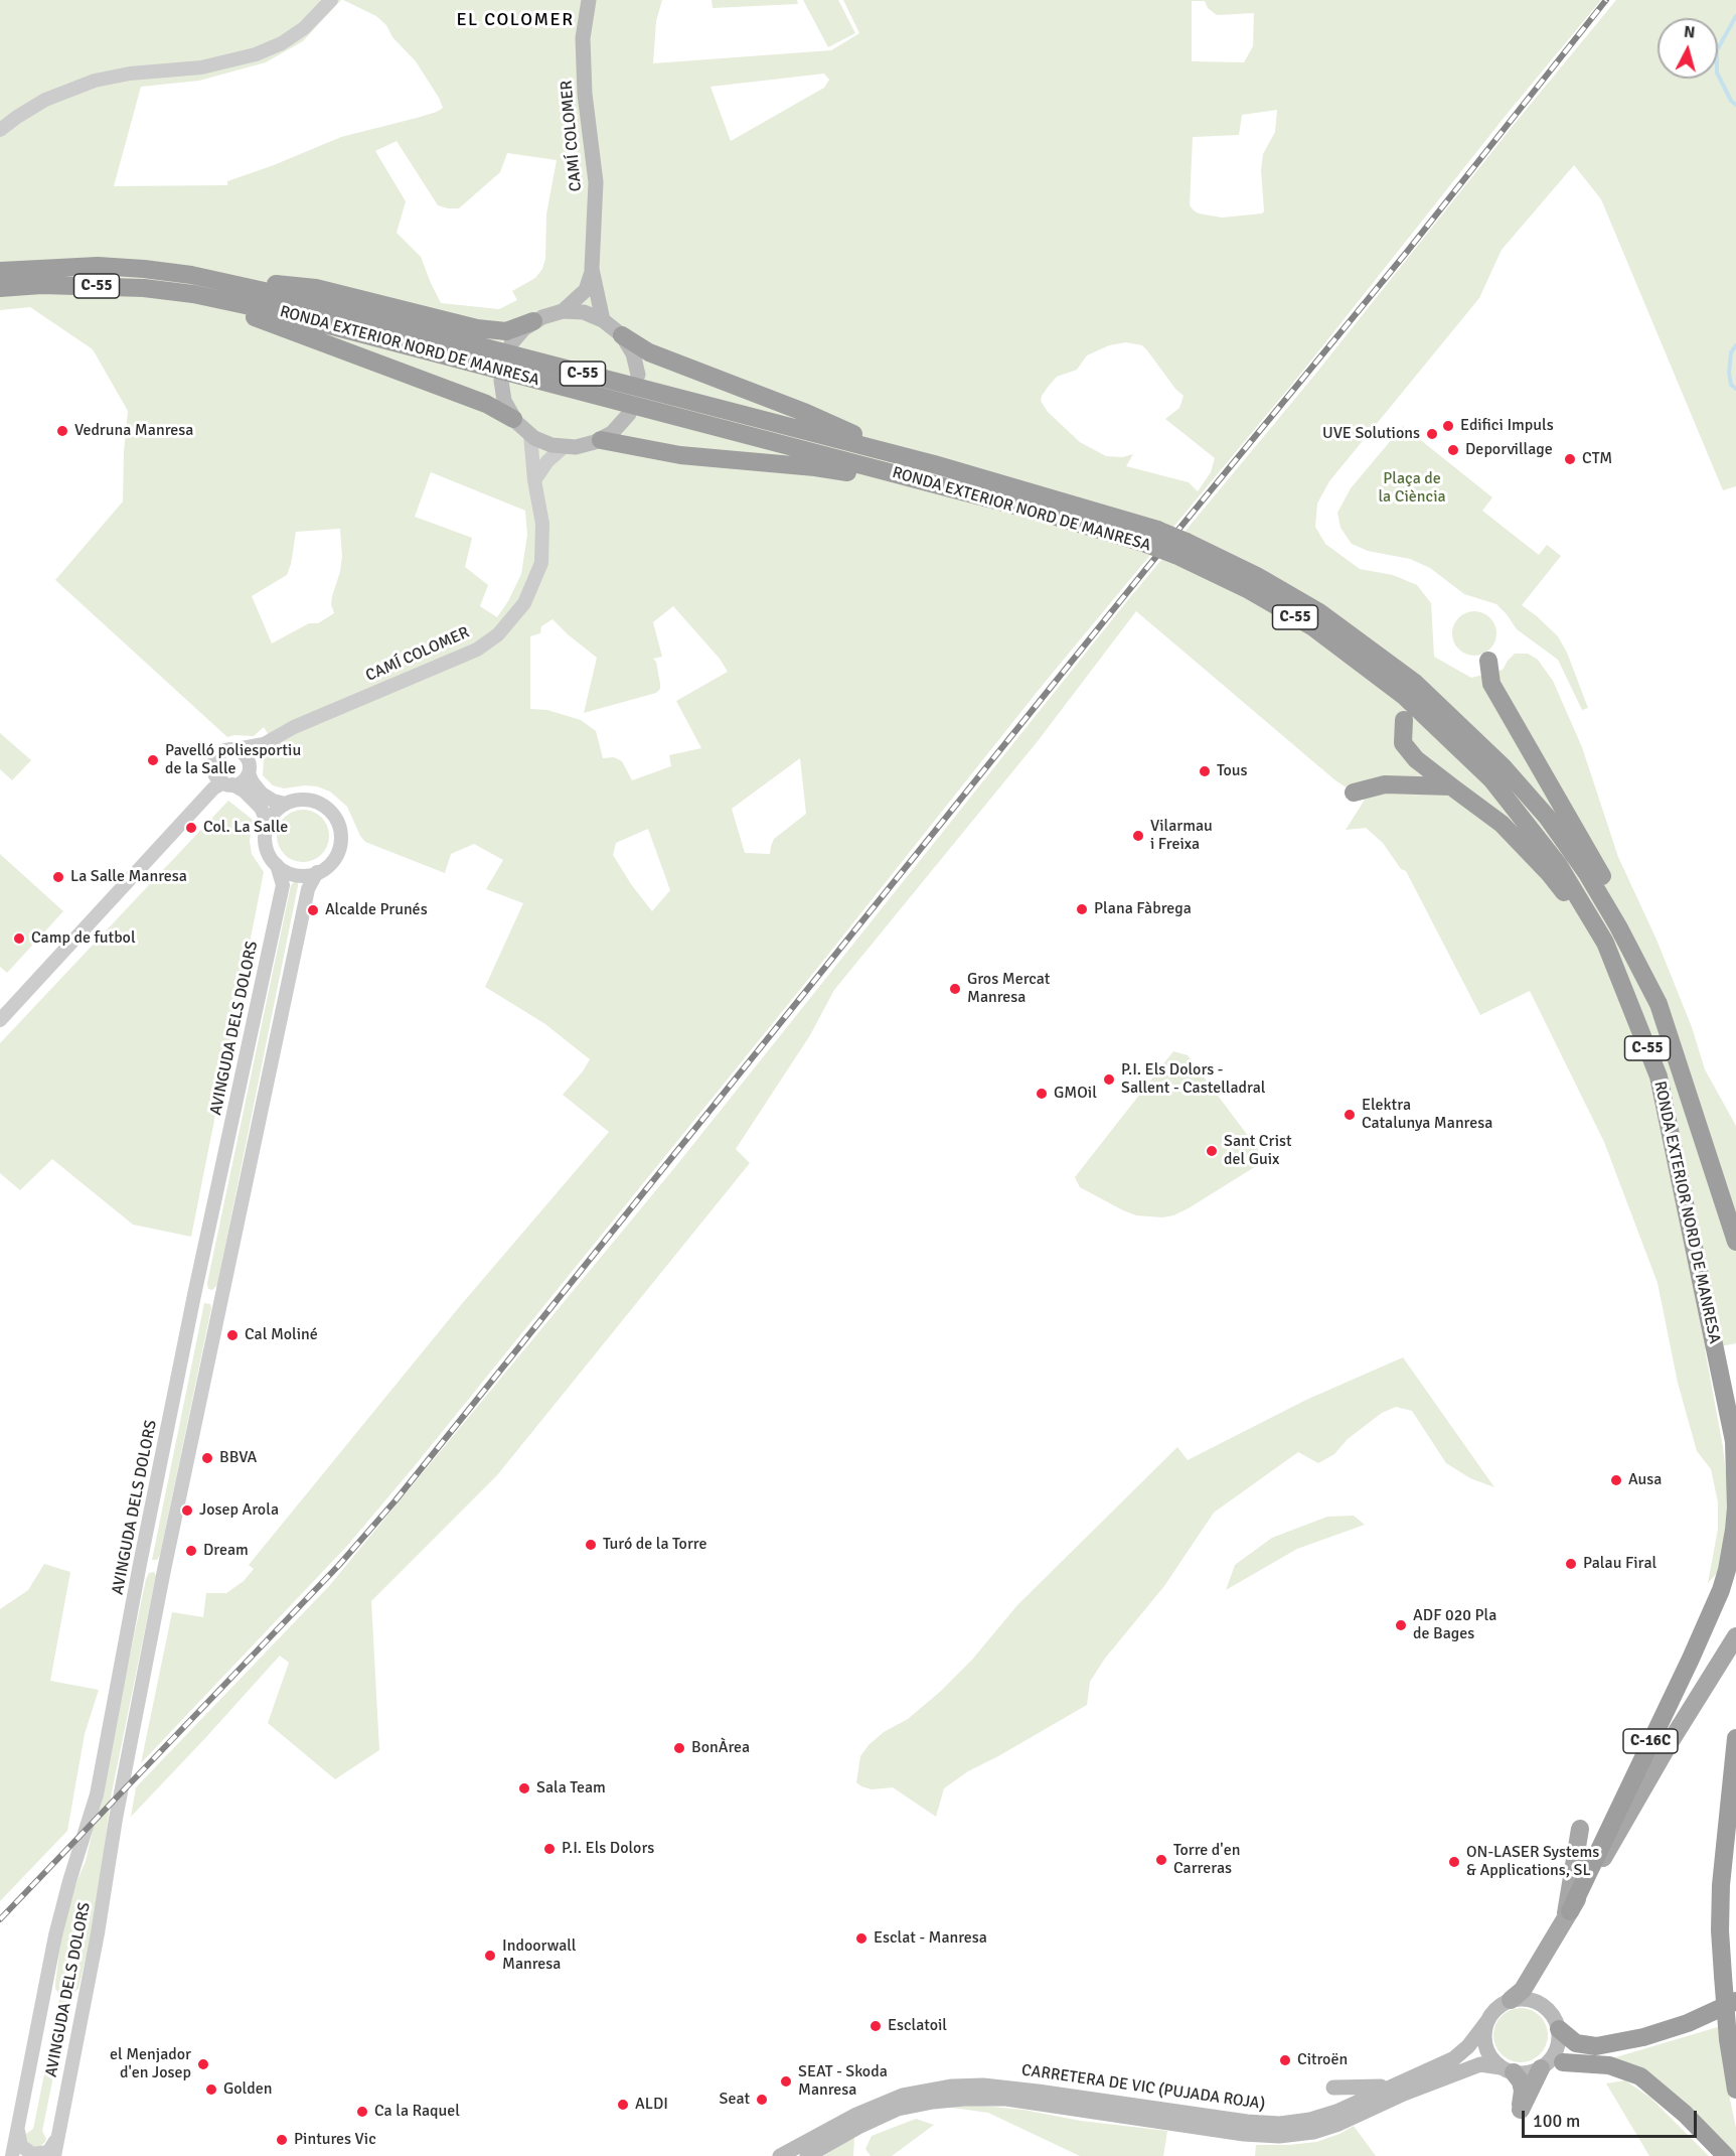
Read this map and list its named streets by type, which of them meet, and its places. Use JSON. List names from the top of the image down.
{
  "streets": {
    "highway": ["C-55", "RONDA EXTERIOR NORD DE MANRESA", "C-16C"],
    "main road": ["CAMÍ COLOMER", "CARRETERA DE VIC (PUJADA ROJA)"],
    "street": ["AVINGUDA DELS DOLORS"]
  },
  "crossings": [
    ["RONDA EXTERIOR NORD DE MANRESA", "C-16C"],
    ["C-16C", "CARRETERA DE VIC (PUJADA ROJA)"]
  ],
  "districts": ["EL COLOMER"],
  "parks": ["Plaça de la Ciència"],
  "places": [
    "Edifici Impuls",
    "Vedruna Manresa",
    "UVE Solutions",
    "Deporvillage",
    "CTM",
    "Pavelló poliesportiu de la Salle",
    "Tous",
    "Col. La Salle",
    "Vilarmau i Freixa",
    "La Salle Manresa",
    "Plana Fàbrega",
    "Alcalde Prunés",
    "Camp de futbol",
    "Gros Mercat Manresa",
    "P.I. Els Dolors - Sallent - Castelladral",
    "GMOil",
    "Elektra Catalunya Manresa",
    "Sant Crist del Guix",
    "Cal Moliné",
    "BBVA",
    "Ausa",
    "Josep Arola",
    "Turó de la Torre",
    "Dream",
    "Palau Firal",
    "ADF 020 Pla de Bages",
    "BonÀrea",
    "Sala Team",
    "P.I. Els Dolors",
    "Torre d'en Carreras",
    "ON-LASER Systems & Applications, SL",
    "Esclat - Manresa",
    "Indoorwall Manresa",
    "Esclatoil",
    "Citroën",
    "el Menjador d'en Josep",
    "SEAT - Skoda Manresa",
    "Golden",
    "Seat",
    "ALDI",
    "Ca la Raquel",
    "Pintures Vic"
  ],
  "scale_bar": "100 m",
  "north": "top"
}
